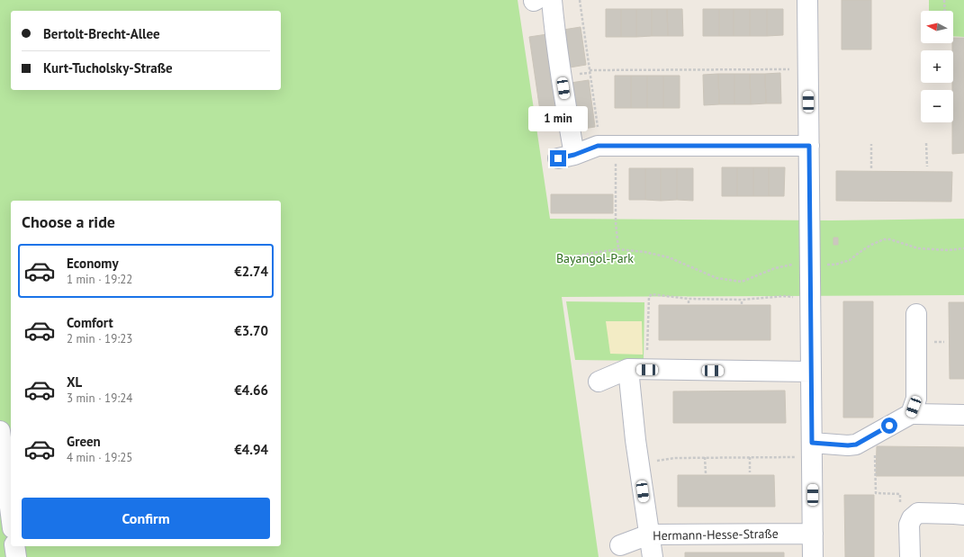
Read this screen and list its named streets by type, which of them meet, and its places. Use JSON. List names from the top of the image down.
{
  "streets": {
    "street": ["Hermann-Hesse-Straße"]
  },
  "parks": ["Bayangol-Park"],
  "north": "left",
  "page": {
    "map_buttons": ["+", "−"],
    "banner": ["Bertolt-Brecht-Allee", "Kurt-Tucholsky-Straße"],
    "bubble": "1 min",
    "heading": "Choose a ride",
    "list": [
      {
        "name": "Economy",
        "note": "1 min · 19:22",
        "value": "€2.74"
      },
      {
        "name": "Comfort",
        "note": "2 min · 19:23",
        "value": "€3.70"
      },
      {
        "name": "XL",
        "note": "3 min · 19:24",
        "value": "€4.66"
      },
      {
        "name": "Green",
        "note": "4 min · 19:25",
        "value": "€4.94"
      }
    ],
    "buttons": "Confirm"
  }
}
